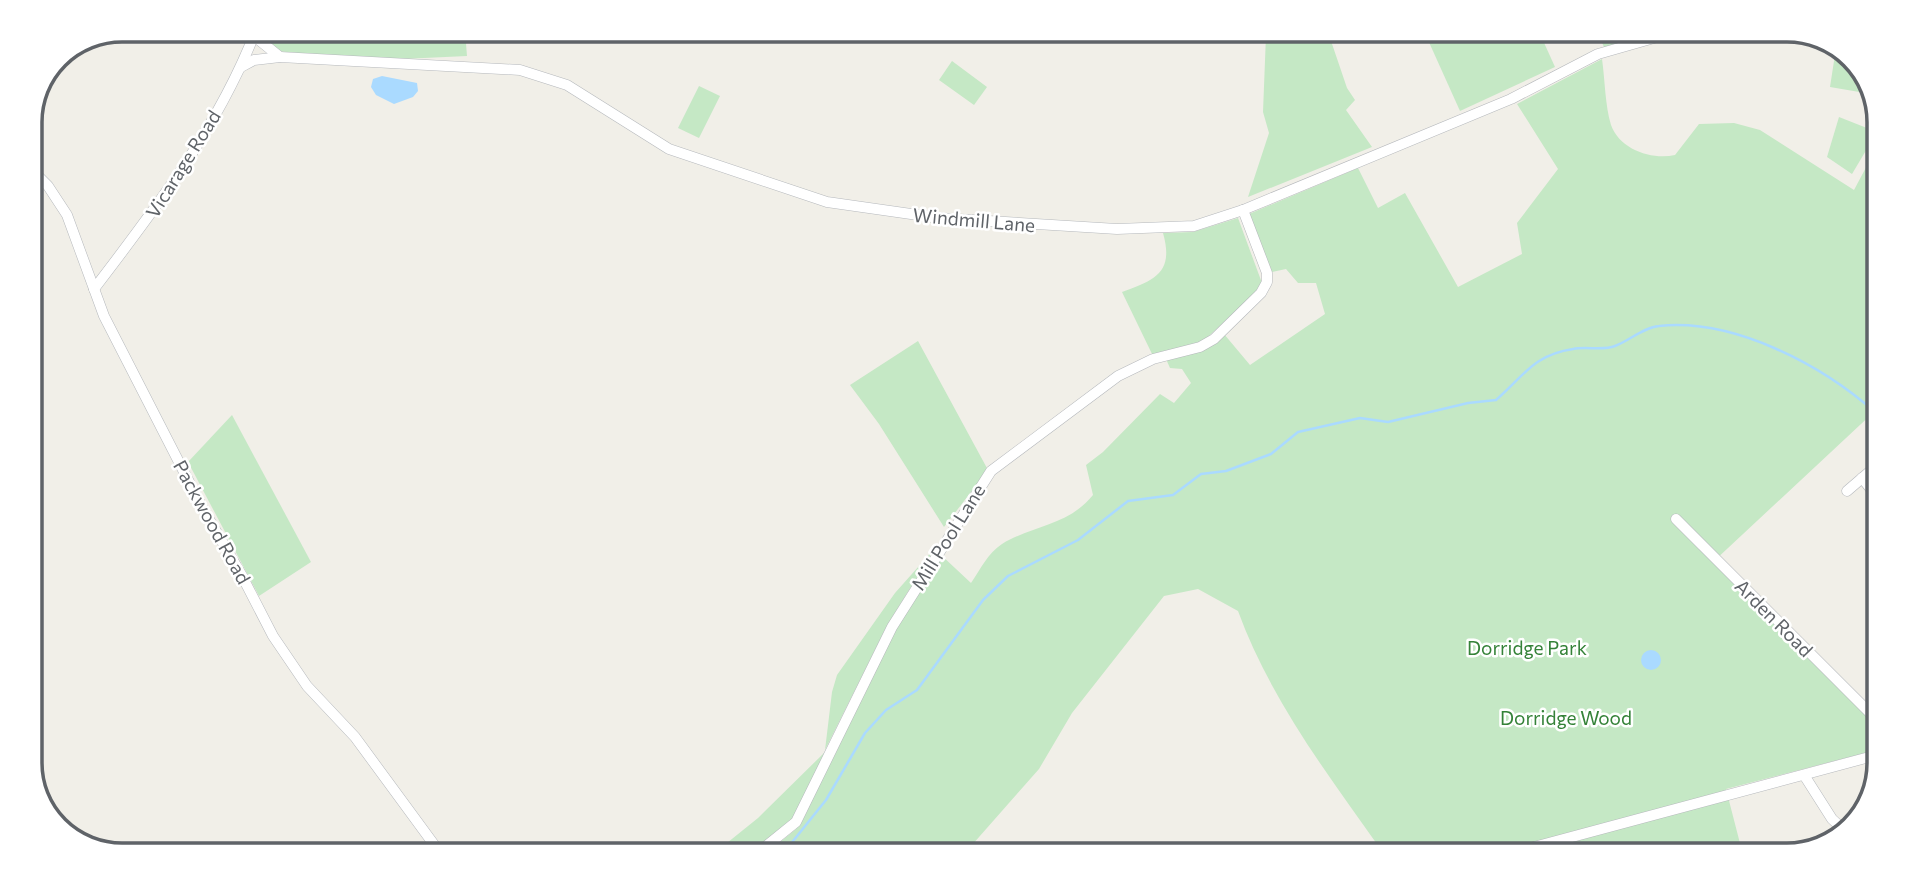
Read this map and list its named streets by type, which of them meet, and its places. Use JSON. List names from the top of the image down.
{
  "streets": {
    "street": [
      "Vicarage Road",
      "Windmill Lane",
      "Packwood Road",
      "Mill Pool Lane",
      "Arden Road"
    ]
  },
  "crossings": [
    ["Vicarage Road", "Windmill Lane"],
    ["Vicarage Road", "Packwood Road"],
    ["Windmill Lane", "Mill Pool Lane"]
  ],
  "parks": ["Dorridge Park", "Dorridge Wood"]
}
